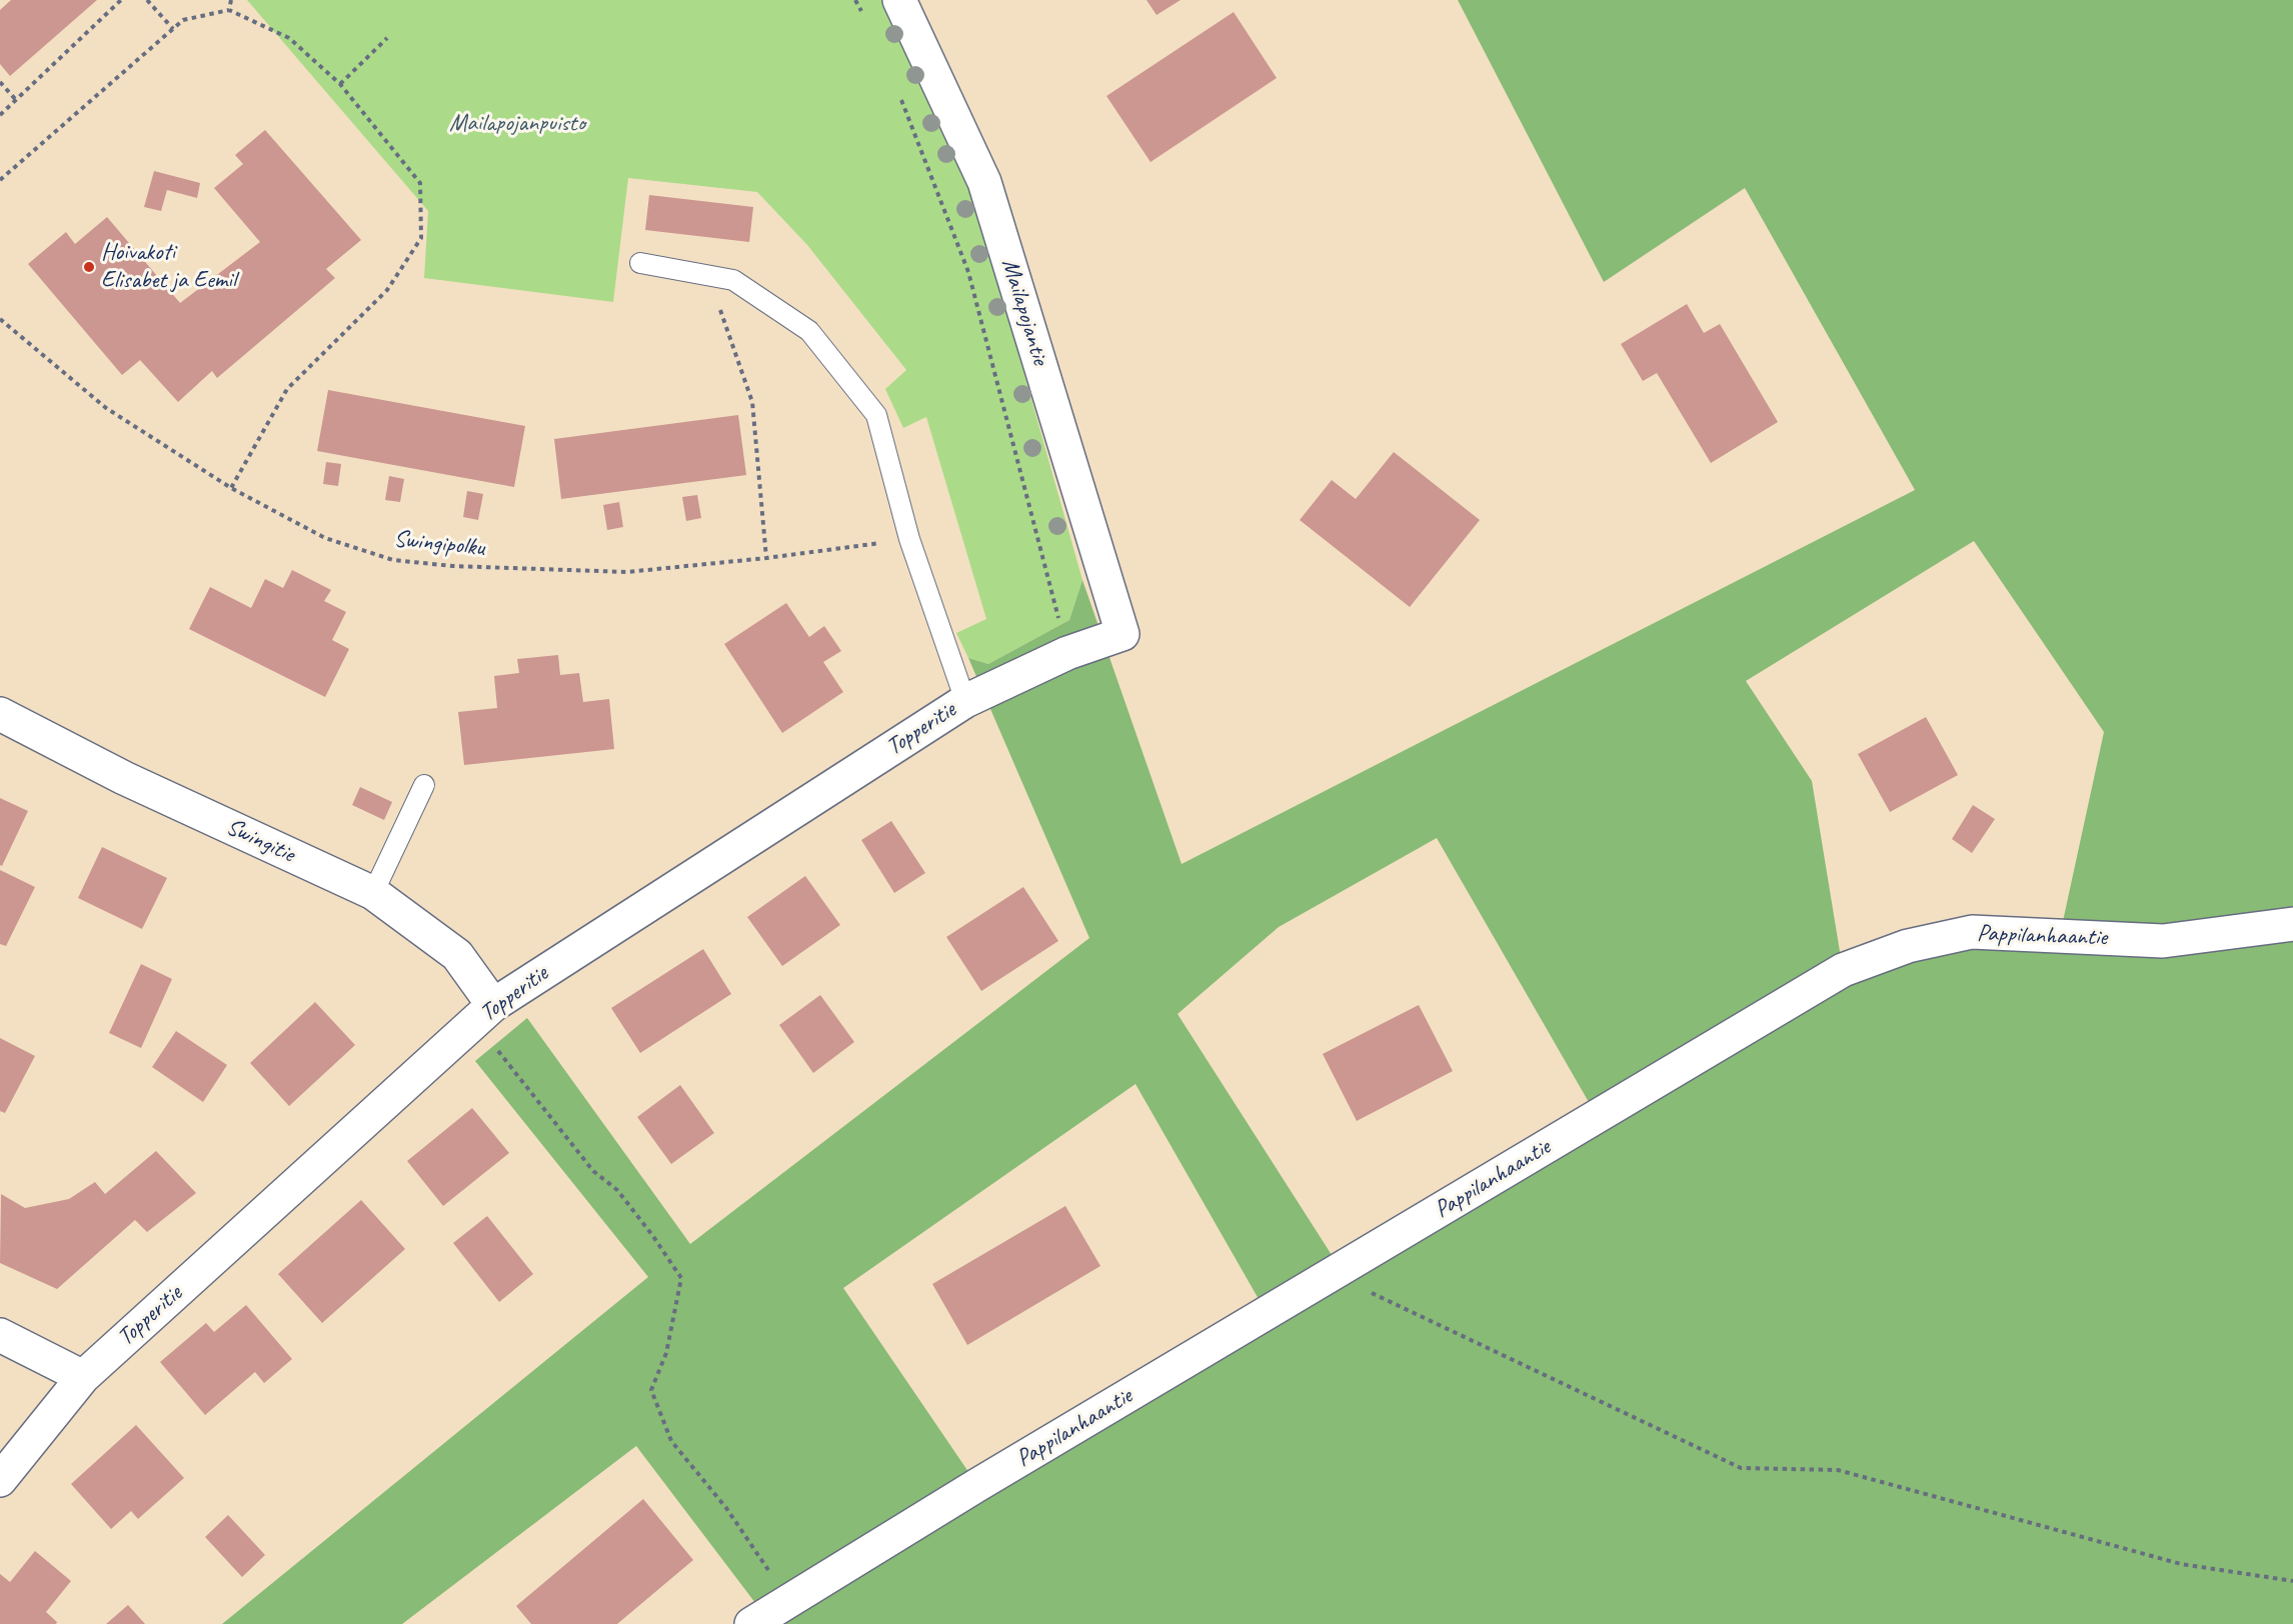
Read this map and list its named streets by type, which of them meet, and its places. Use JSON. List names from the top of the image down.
{
  "streets": {
    "street": [
      "Mailapojantie",
      "Topperitie",
      "Swingitie",
      "Pappilanhaantie"
    ],
    "path": ["Swingipolku"]
  },
  "crossings": [
    ["Mailapojantie", "Topperitie"],
    ["Topperitie", "Swingitie"]
  ],
  "parks": ["Mailapojanpuisto"],
  "places": ["Hoivakoti Elisabet ja Eemil"]
}
